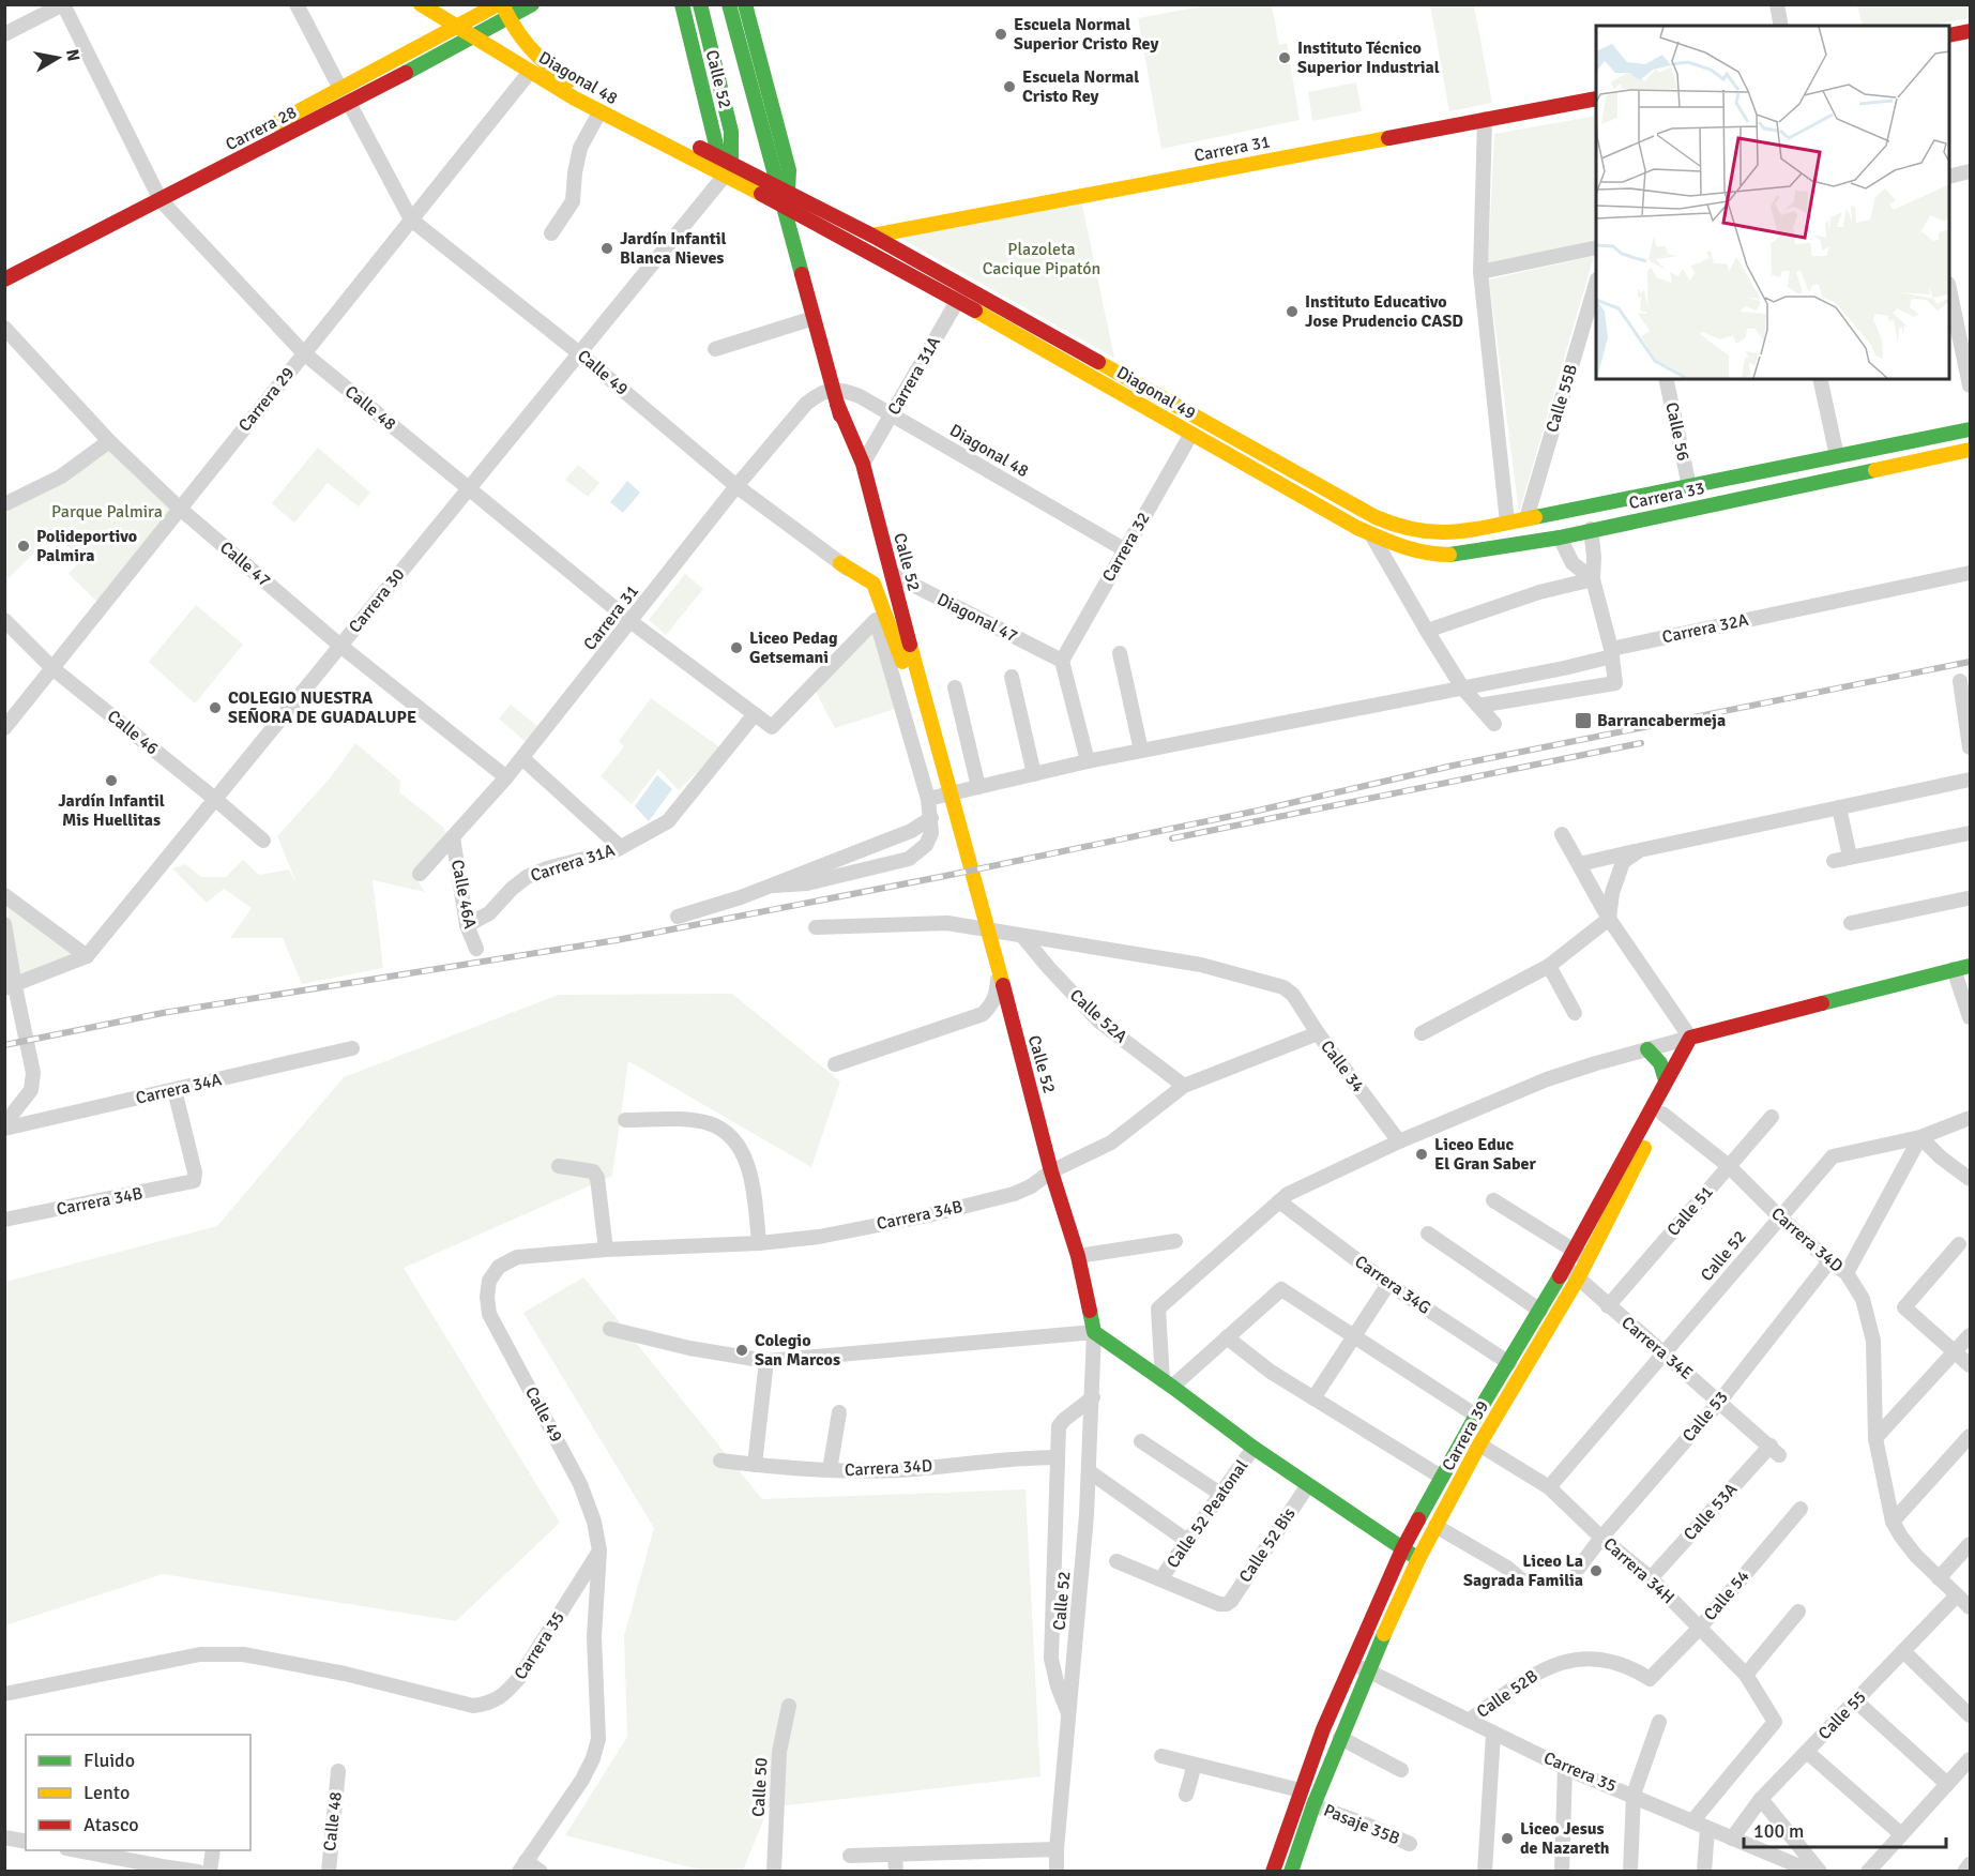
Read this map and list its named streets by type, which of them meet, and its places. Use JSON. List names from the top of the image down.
{
  "streets": {
    "main road": [
      "Diagonal 48",
      "Calle 52",
      "Carrera 28",
      "Carrera 31",
      "Diagonal 49",
      "Carrera 33",
      "Carrera 39"
    ],
    "street": [
      "Calle 49",
      "Carrera 31A",
      "Calle 55B",
      "Carrera 29",
      "Calle 48",
      "Calle 56",
      "Carrera 32",
      "Calle 47",
      "Carrera 30",
      "Diagonal 47",
      "Carrera 32A",
      "Calle 46",
      "Calle 46A",
      "Calle 52A",
      "Calle 34",
      "Carrera 34A",
      "Carrera 34B",
      "Calle 51",
      "Carrera 34D",
      "Carrera 34G",
      "Carrera 34E",
      "Calle 53",
      "Calle 53A",
      "Calle 52 Peatonal",
      "Calle 52 Bis",
      "Carrera 34H",
      "Calle 54",
      "Carrera 35",
      "Calle 52B",
      "Calle 55",
      "Calle 50",
      "Pasaje 35B"
    ]
  },
  "crossings": [
    ["Diagonal 48", "Calle 52"],
    ["Diagonal 48", "Carrera 28"],
    ["Diagonal 48", "Carrera 31"],
    ["Diagonal 48", "Carrera 31A"],
    ["Diagonal 48", "Diagonal 49"],
    ["Diagonal 48", "Carrera 29"],
    ["Diagonal 48", "Carrera 32"],
    ["Diagonal 48", "Carrera 30"],
    ["Calle 52", "Carrera 31"],
    ["Calle 52", "Carrera 31A"],
    ["Calle 52", "Diagonal 49"],
    ["Calle 52", "Carrera 30"],
    ["Calle 52", "Diagonal 47"],
    ["Calle 52", "Carrera 34B"],
    ["Calle 52", "Carrera 34D"],
    ["Calle 52", "Carrera 34E"],
    ["Calle 52", "Carrera 34H"],
    ["Carrera 28", "Calle 49"],
    ["Carrera 28", "Calle 48"],
    ["Carrera 31", "Calle 49"],
    ["Carrera 31", "Diagonal 49"],
    ["Carrera 31", "Calle 48"],
    ["Carrera 31", "Calle 47"],
    ["Carrera 31", "Calle 46A"],
    ["Calle 49", "Carrera 29"],
    ["Calle 49", "Calle 48"],
    ["Calle 49", "Carrera 30"],
    ["Calle 49", "Carrera 32A"],
    ["Calle 49", "Carrera 34B"],
    ["Calle 49", "Carrera 35"],
    ["Carrera 31A", "Diagonal 49"],
    ["Carrera 31A", "Calle 48"],
    ["Carrera 31A", "Calle 46A"],
    ["Diagonal 49", "Carrera 33"],
    ["Diagonal 49", "Carrera 32"],
    ["Diagonal 49", "Carrera 30"],
    ["Calle 55B", "Carrera 33"],
    ["Carrera 29", "Calle 48"],
    ["Carrera 29", "Calle 47"],
    ["Carrera 29", "Calle 46"],
    ["Calle 48", "Carrera 30"],
    ["Calle 56", "Carrera 33"],
    ["Carrera 32", "Diagonal 47"],
    ["Calle 47", "Carrera 30"],
    ["Carrera 30", "Calle 46"],
    ["Calle 52A", "Calle 34"],
    ["Calle 52A", "Carrera 34B"],
    ["Calle 34", "Carrera 34B"],
    ["Carrera 34A", "Carrera 34B"],
    ["Calle 51", "Carrera 34D"],
    ["Calle 51", "Carrera 34E"],
    ["Carrera 34D", "Calle 53"],
    ["Carrera 34D", "Carrera 39"],
    ["Carrera 34G", "Carrera 39"],
    ["Carrera 34E", "Calle 53"],
    ["Carrera 34E", "Carrera 39"],
    ["Carrera 34E", "Calle 53A"],
    ["Calle 53", "Carrera 34H"],
    ["Carrera 39", "Carrera 34H"],
    ["Carrera 39", "Carrera 35"],
    ["Carrera 39", "Pasaje 35B"],
    ["Calle 53A", "Carrera 34H"],
    ["Calle 52 Peatonal", "Calle 52 Bis"],
    ["Carrera 34H", "Calle 54"],
    ["Carrera 34H", "Carrera 35"],
    ["Calle 54", "Calle 52B"],
    ["Carrera 35", "Calle 52B"],
    ["Carrera 35", "Calle 55"]
  ],
  "parks": ["Plazoleta Cacique Pipatón", "Parque Palmira"],
  "places": {
    "other": [
      "Escuela Normal Superior Cristo Rey",
      "Instituto Técnico Superior Industrial",
      "Escuela Normal Cristo Rey",
      "Jardín Infantil Blanca Nieves",
      "Instituto Educativo Jose Prudencio CASD",
      "Polideportivo Palmira",
      "Liceo Pedag Getsemani",
      "COLEGIO NUESTRA SEÑORA DE GUADALUPE",
      "Jardín Infantil Mis Huellitas",
      "Liceo Educ El Gran Saber",
      "Colegio San Marcos",
      "Liceo La Sagrada Familia",
      "Liceo Jesus de Nazareth"
    ],
    "transit": ["Barrancabermeja"]
  },
  "legend": ["Fluido", "Lento", "Atasco"],
  "scale_bar": "100 m",
  "north": "right"
}
